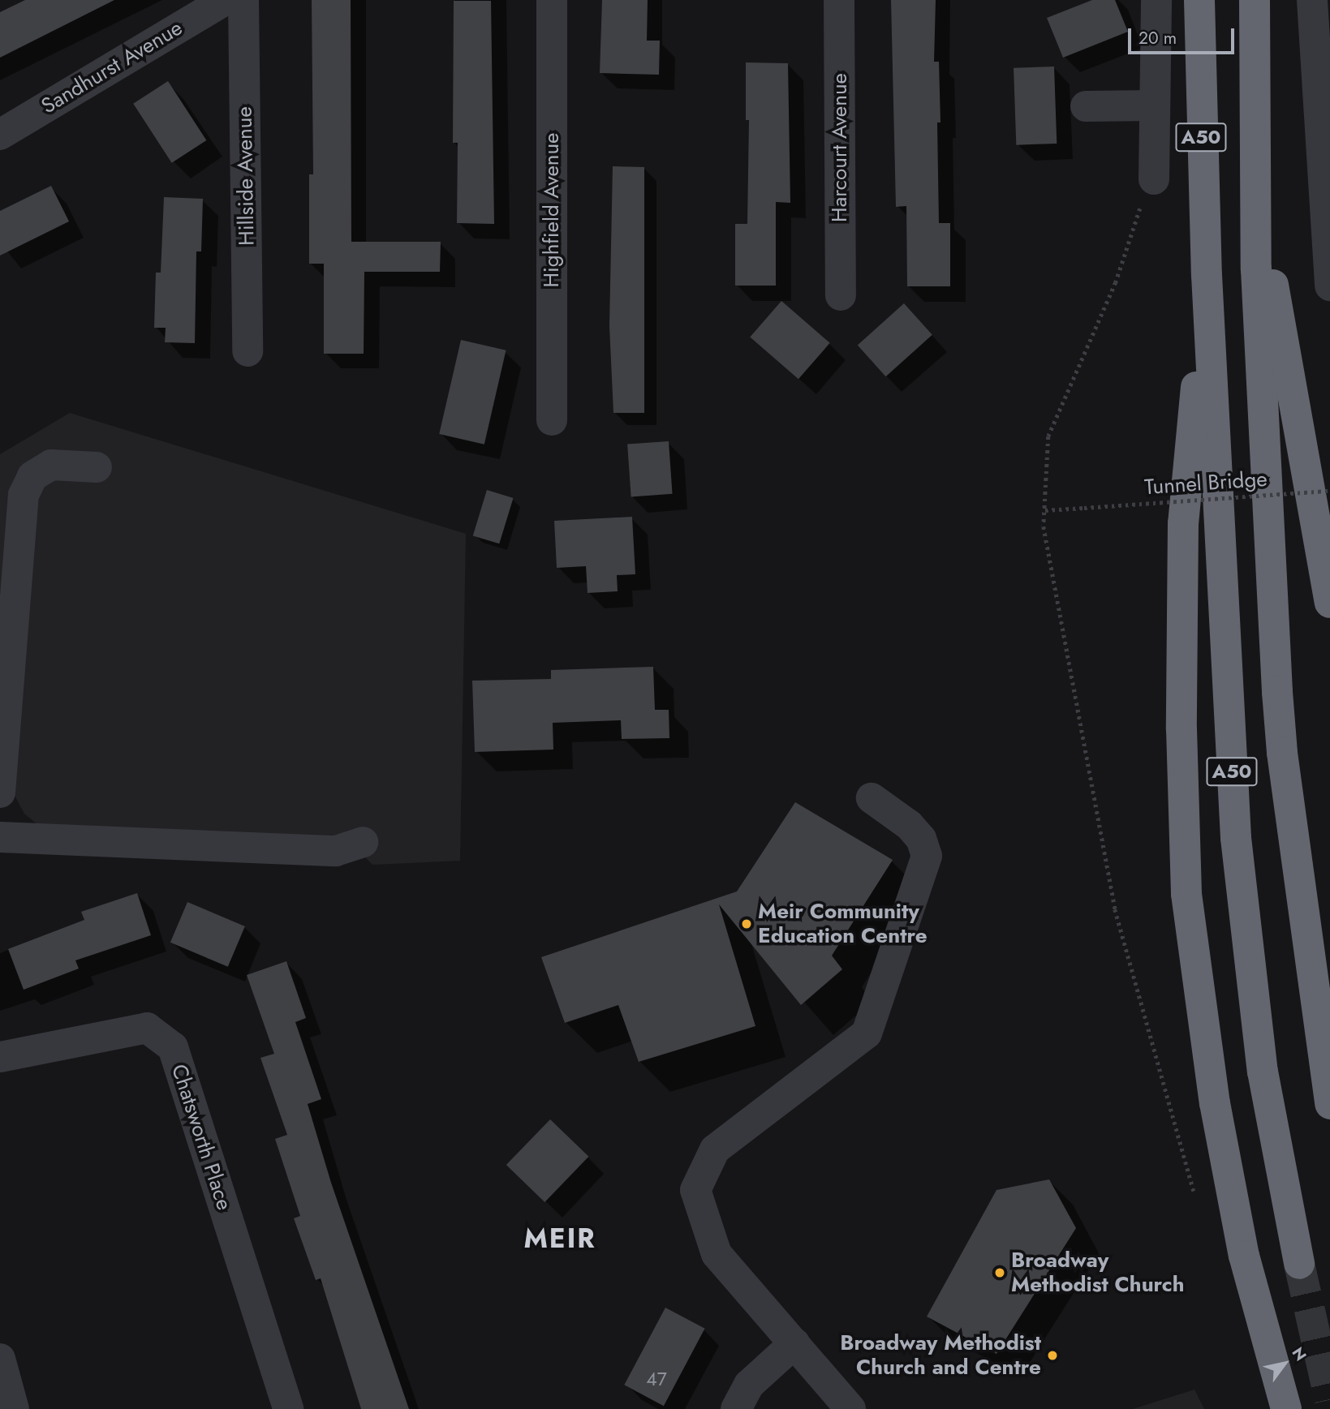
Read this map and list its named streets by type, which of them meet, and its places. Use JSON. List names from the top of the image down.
{
  "streets": {
    "highway": ["A50"],
    "street": [
      "Sandhurst Avenue",
      "Harcourt Avenue",
      "Hillside Avenue",
      "Highfield Avenue",
      "Chatsworth Place"
    ],
    "path": ["Tunnel Bridge"]
  },
  "districts": ["MEIR"],
  "places": ["Meir Community Education Centre", "Broadway Methodist Church", "Broadway Methodist Church and Centre"],
  "house_numbers": ["47"],
  "scale_bar": "20 m",
  "north": "top right"
}
